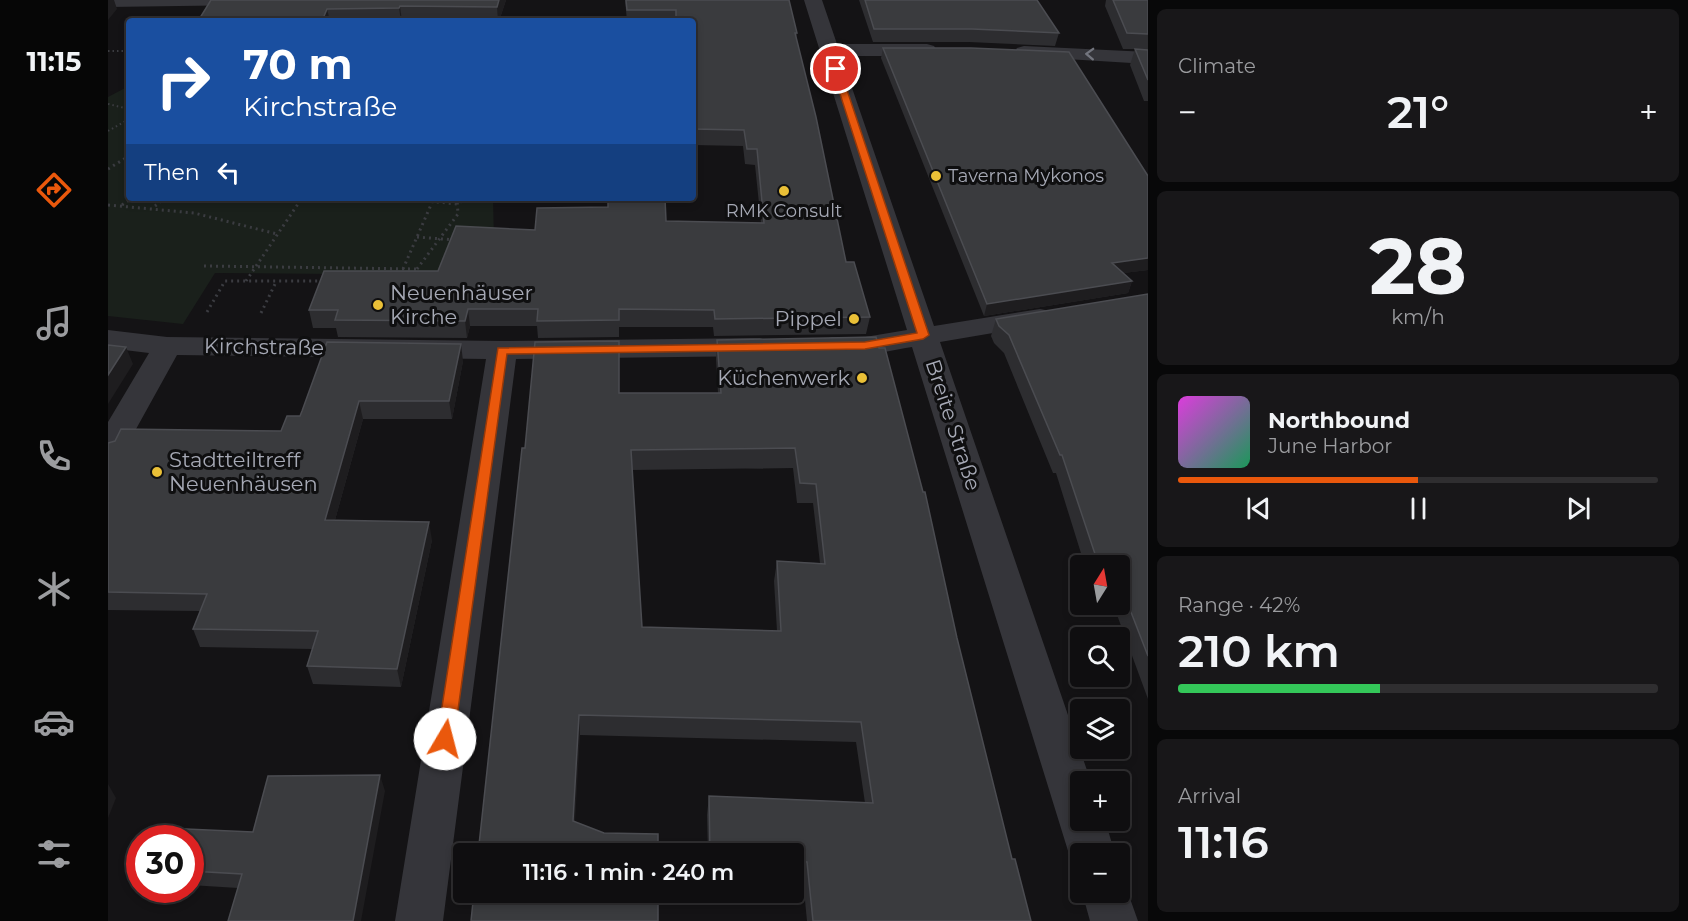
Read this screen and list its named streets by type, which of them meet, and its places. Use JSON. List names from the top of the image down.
{
  "streets": {
    "street": ["Kirchstraße", "Breite Straße"]
  },
  "crossings": [
    ["Kirchstraße", "Breite Straße"]
  ],
  "places": [
    "Taverna Mykonos",
    "RMK Consult",
    "Neuenhäuser Kirche",
    "Pippel",
    "Küchenwerk",
    "Stadtteiltreff Neuenhäusen"
  ],
  "north": "top",
  "page": {
    "tabs": "11:15",
    "tile": [
      "Climate",
      ["28", "km/h"],
      ["Range · 42%", "210 km"],
      ["Arrival", "11:16"]
    ],
    "turn": ["70 m", "Kirchstraße"],
    "heat": ["−", "21°", "+"],
    "then": "Then",
    "song": ["Northbound", "June Harbor"],
    "map_buttons": ["+", "−"],
    "limit": "30",
    "trip": "11:16 · 1 min · 240 m"
  }
}
